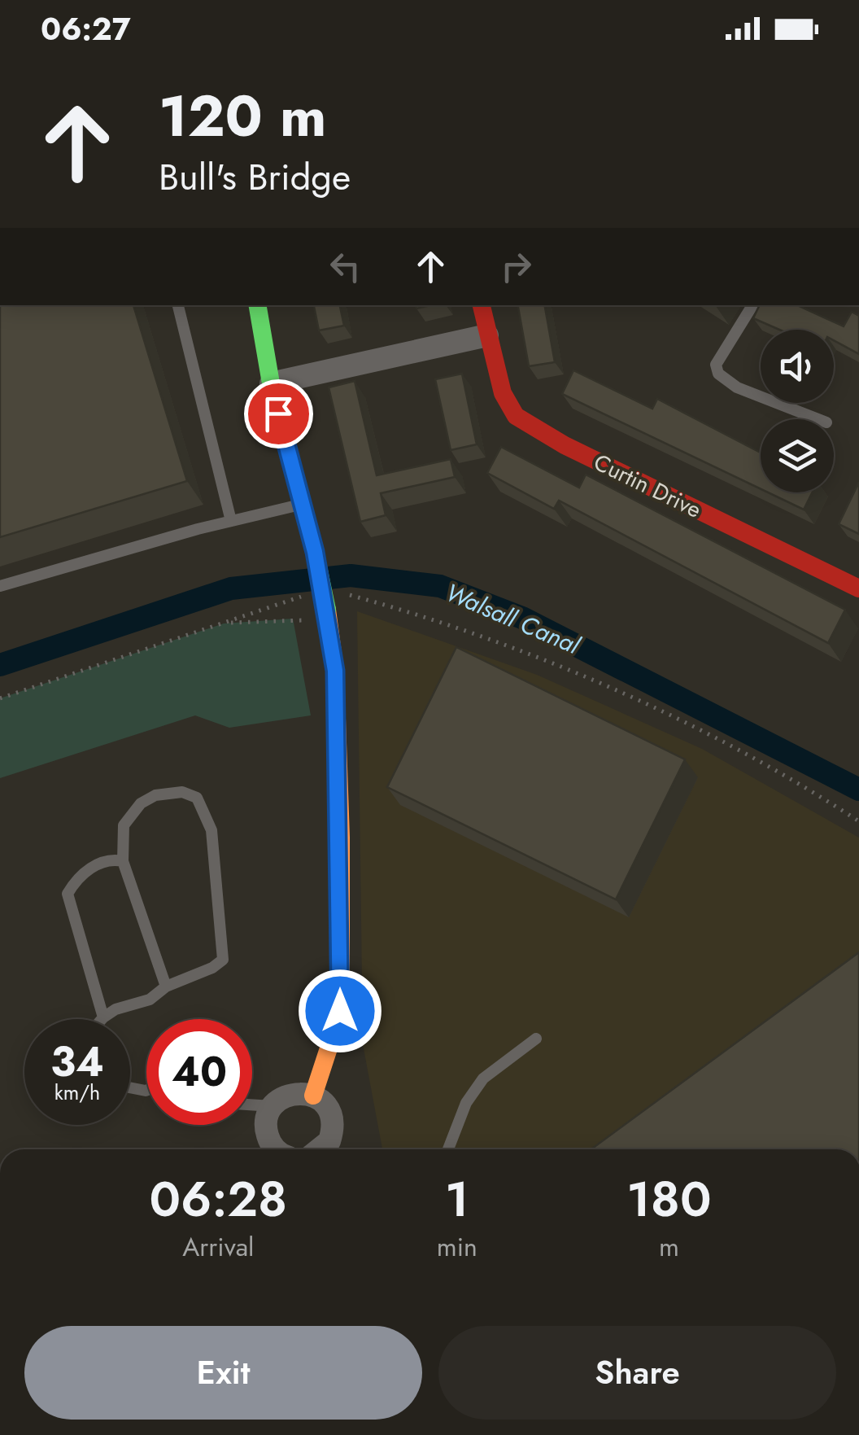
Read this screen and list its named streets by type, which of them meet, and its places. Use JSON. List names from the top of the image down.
{
  "streets": {
    "street": ["Curtin Drive"]
  },
  "water": ["Walsall Canal"],
  "page": {
    "status": "06:27",
    "turn": ["120 m", "Bull's Bridge"],
    "speed": "34 km/h",
    "limit": "40",
    "eta": [
      "06:28",
      "Arrival",
      "1",
      "min",
      "180",
      "m"
    ],
    "buttons": ["Exit", "Share"]
  }
}
